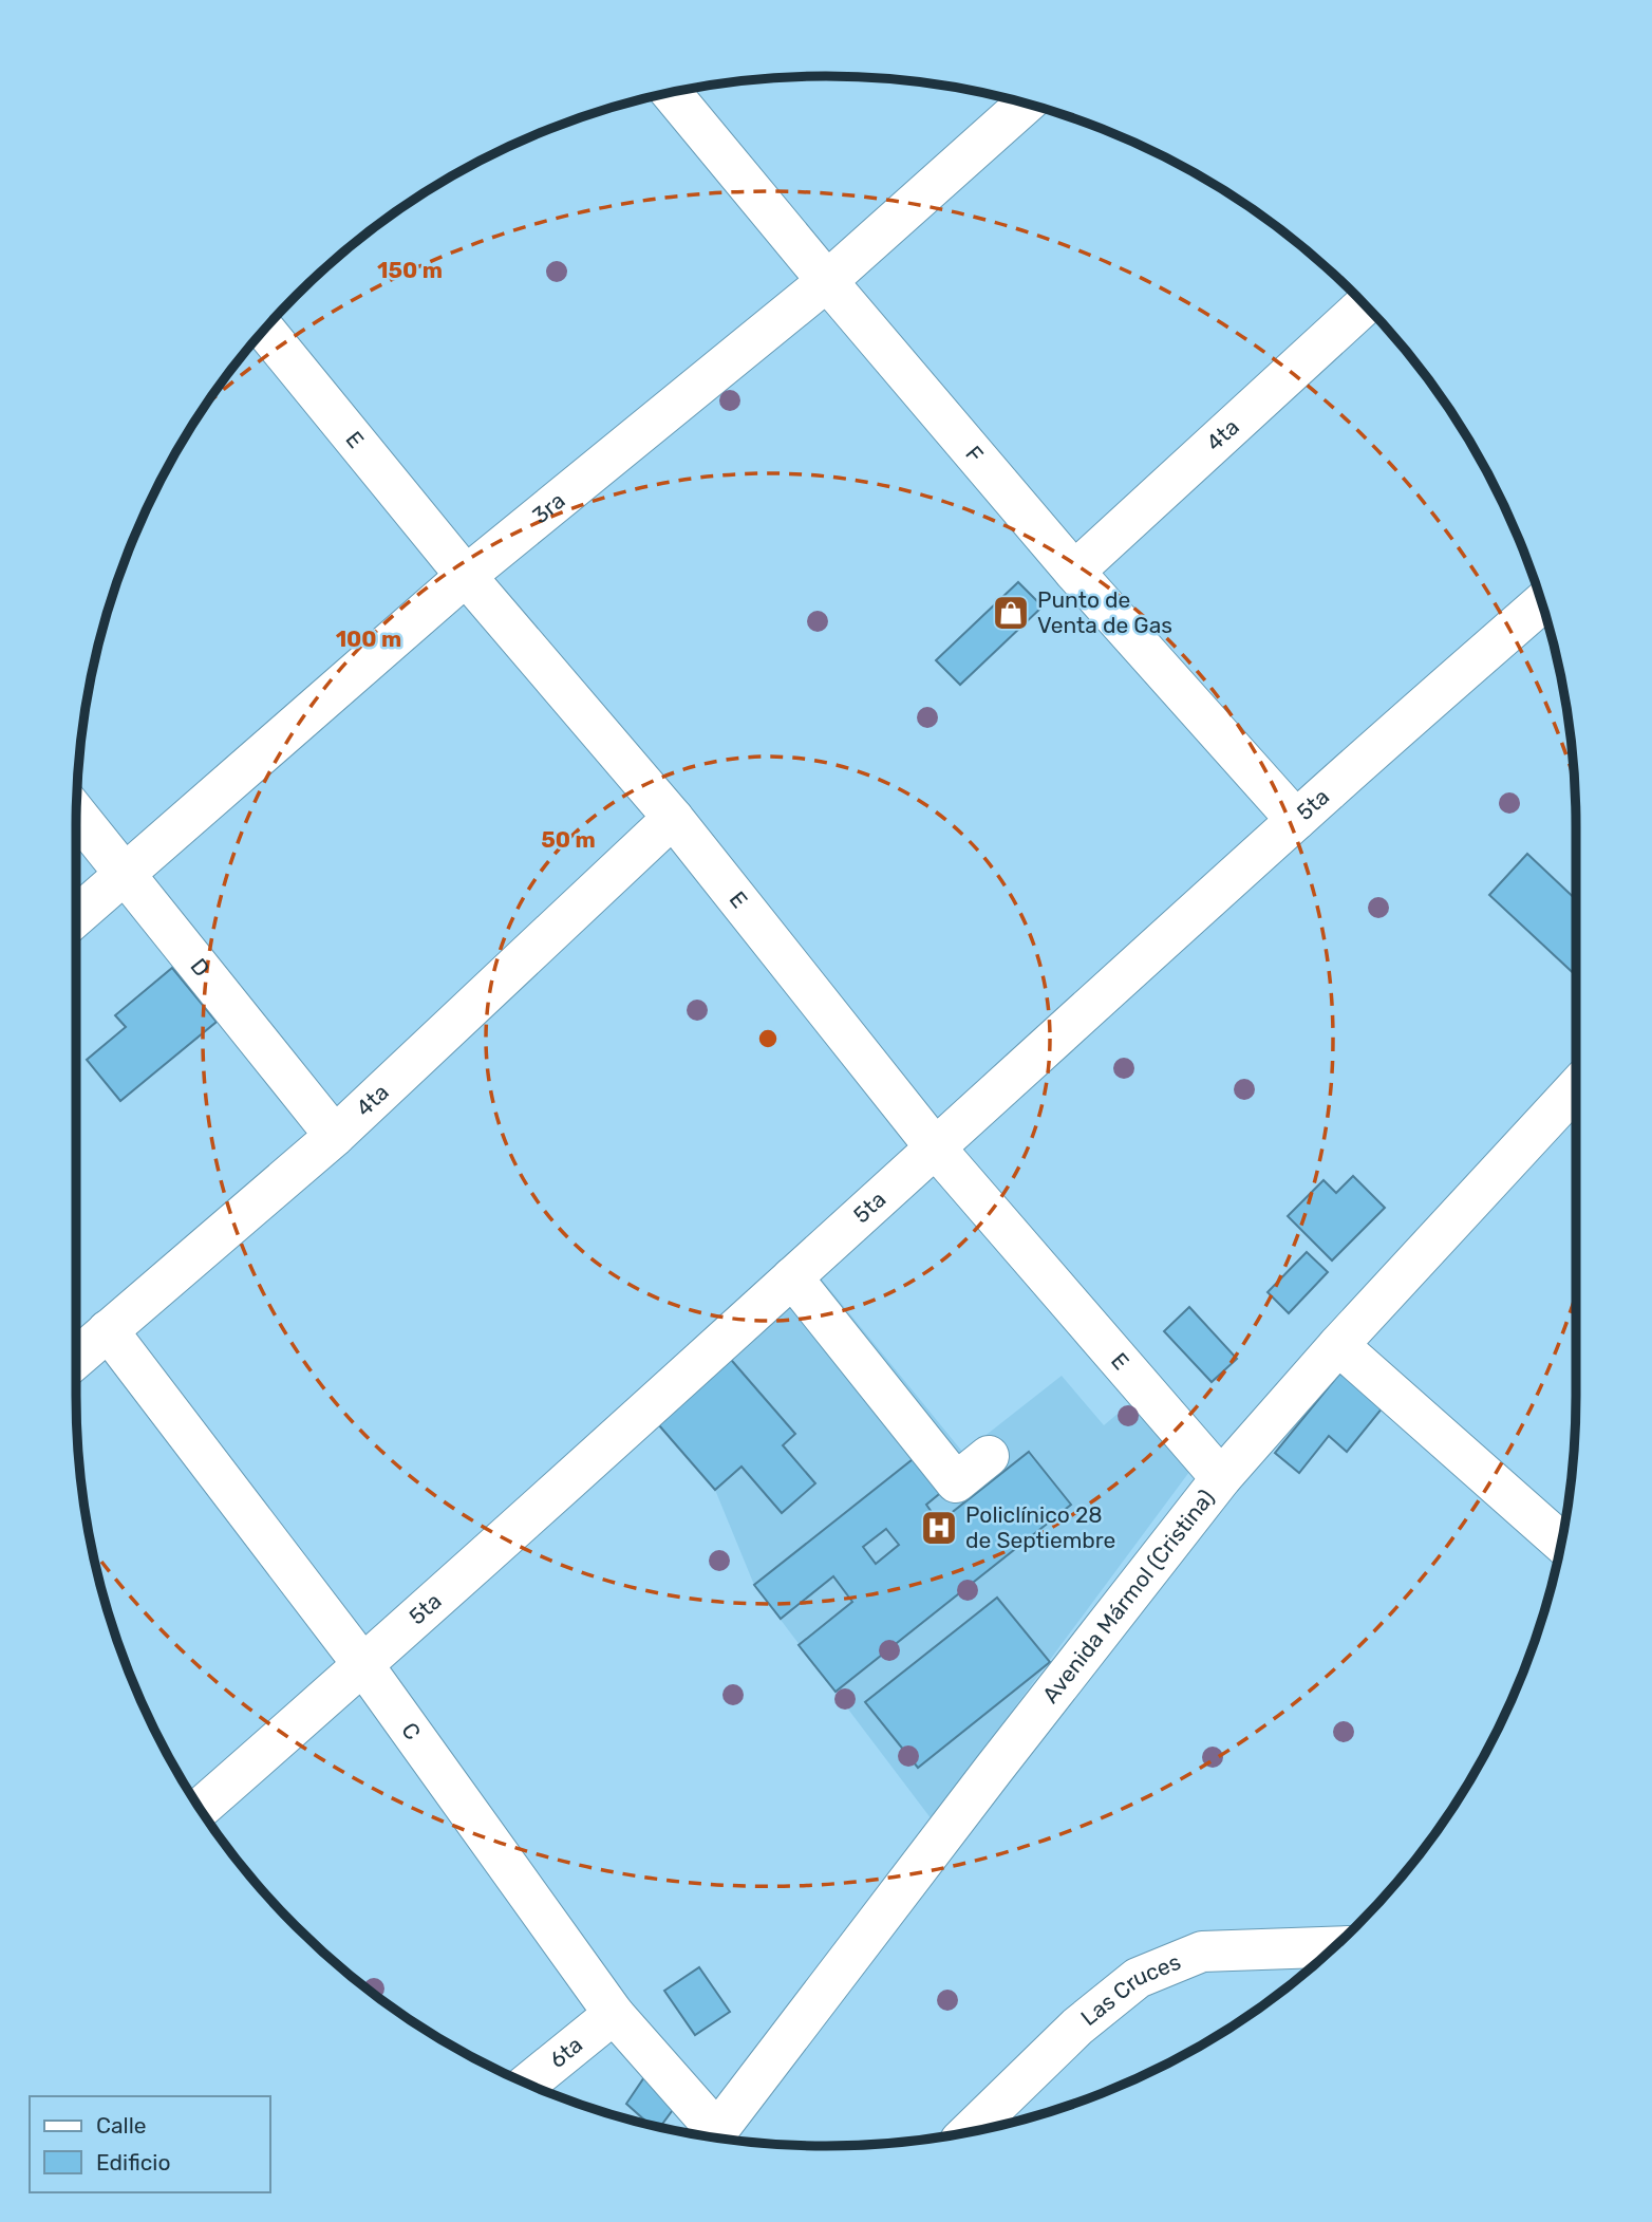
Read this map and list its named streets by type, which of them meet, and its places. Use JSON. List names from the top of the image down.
{
  "streets": {
    "street": [
      "4ta",
      "E",
      "F",
      "3ra",
      "5ta",
      "D",
      "Avenida Mármol (Cristina)",
      "C",
      "Las Cruces",
      "6ta"
    ]
  },
  "crossings": [
    ["4ta", "E"],
    ["4ta", "F"],
    ["4ta", "D"],
    ["4ta", "C"],
    ["E", "3ra"],
    ["E", "5ta"],
    ["E", "Avenida Mármol (Cristina)"],
    ["F", "3ra"],
    ["F", "5ta"],
    ["3ra", "D"],
    ["5ta", "C"],
    ["C", "6ta"]
  ],
  "places": {
    "shop": ["Punto de Venta de Gas"],
    "hospital": ["Policlínico 28 de Septiembre"]
  },
  "legend": ["Calle", "Edificio"],
  "rings": ["150 m", "100 m", "50 m"]
}
